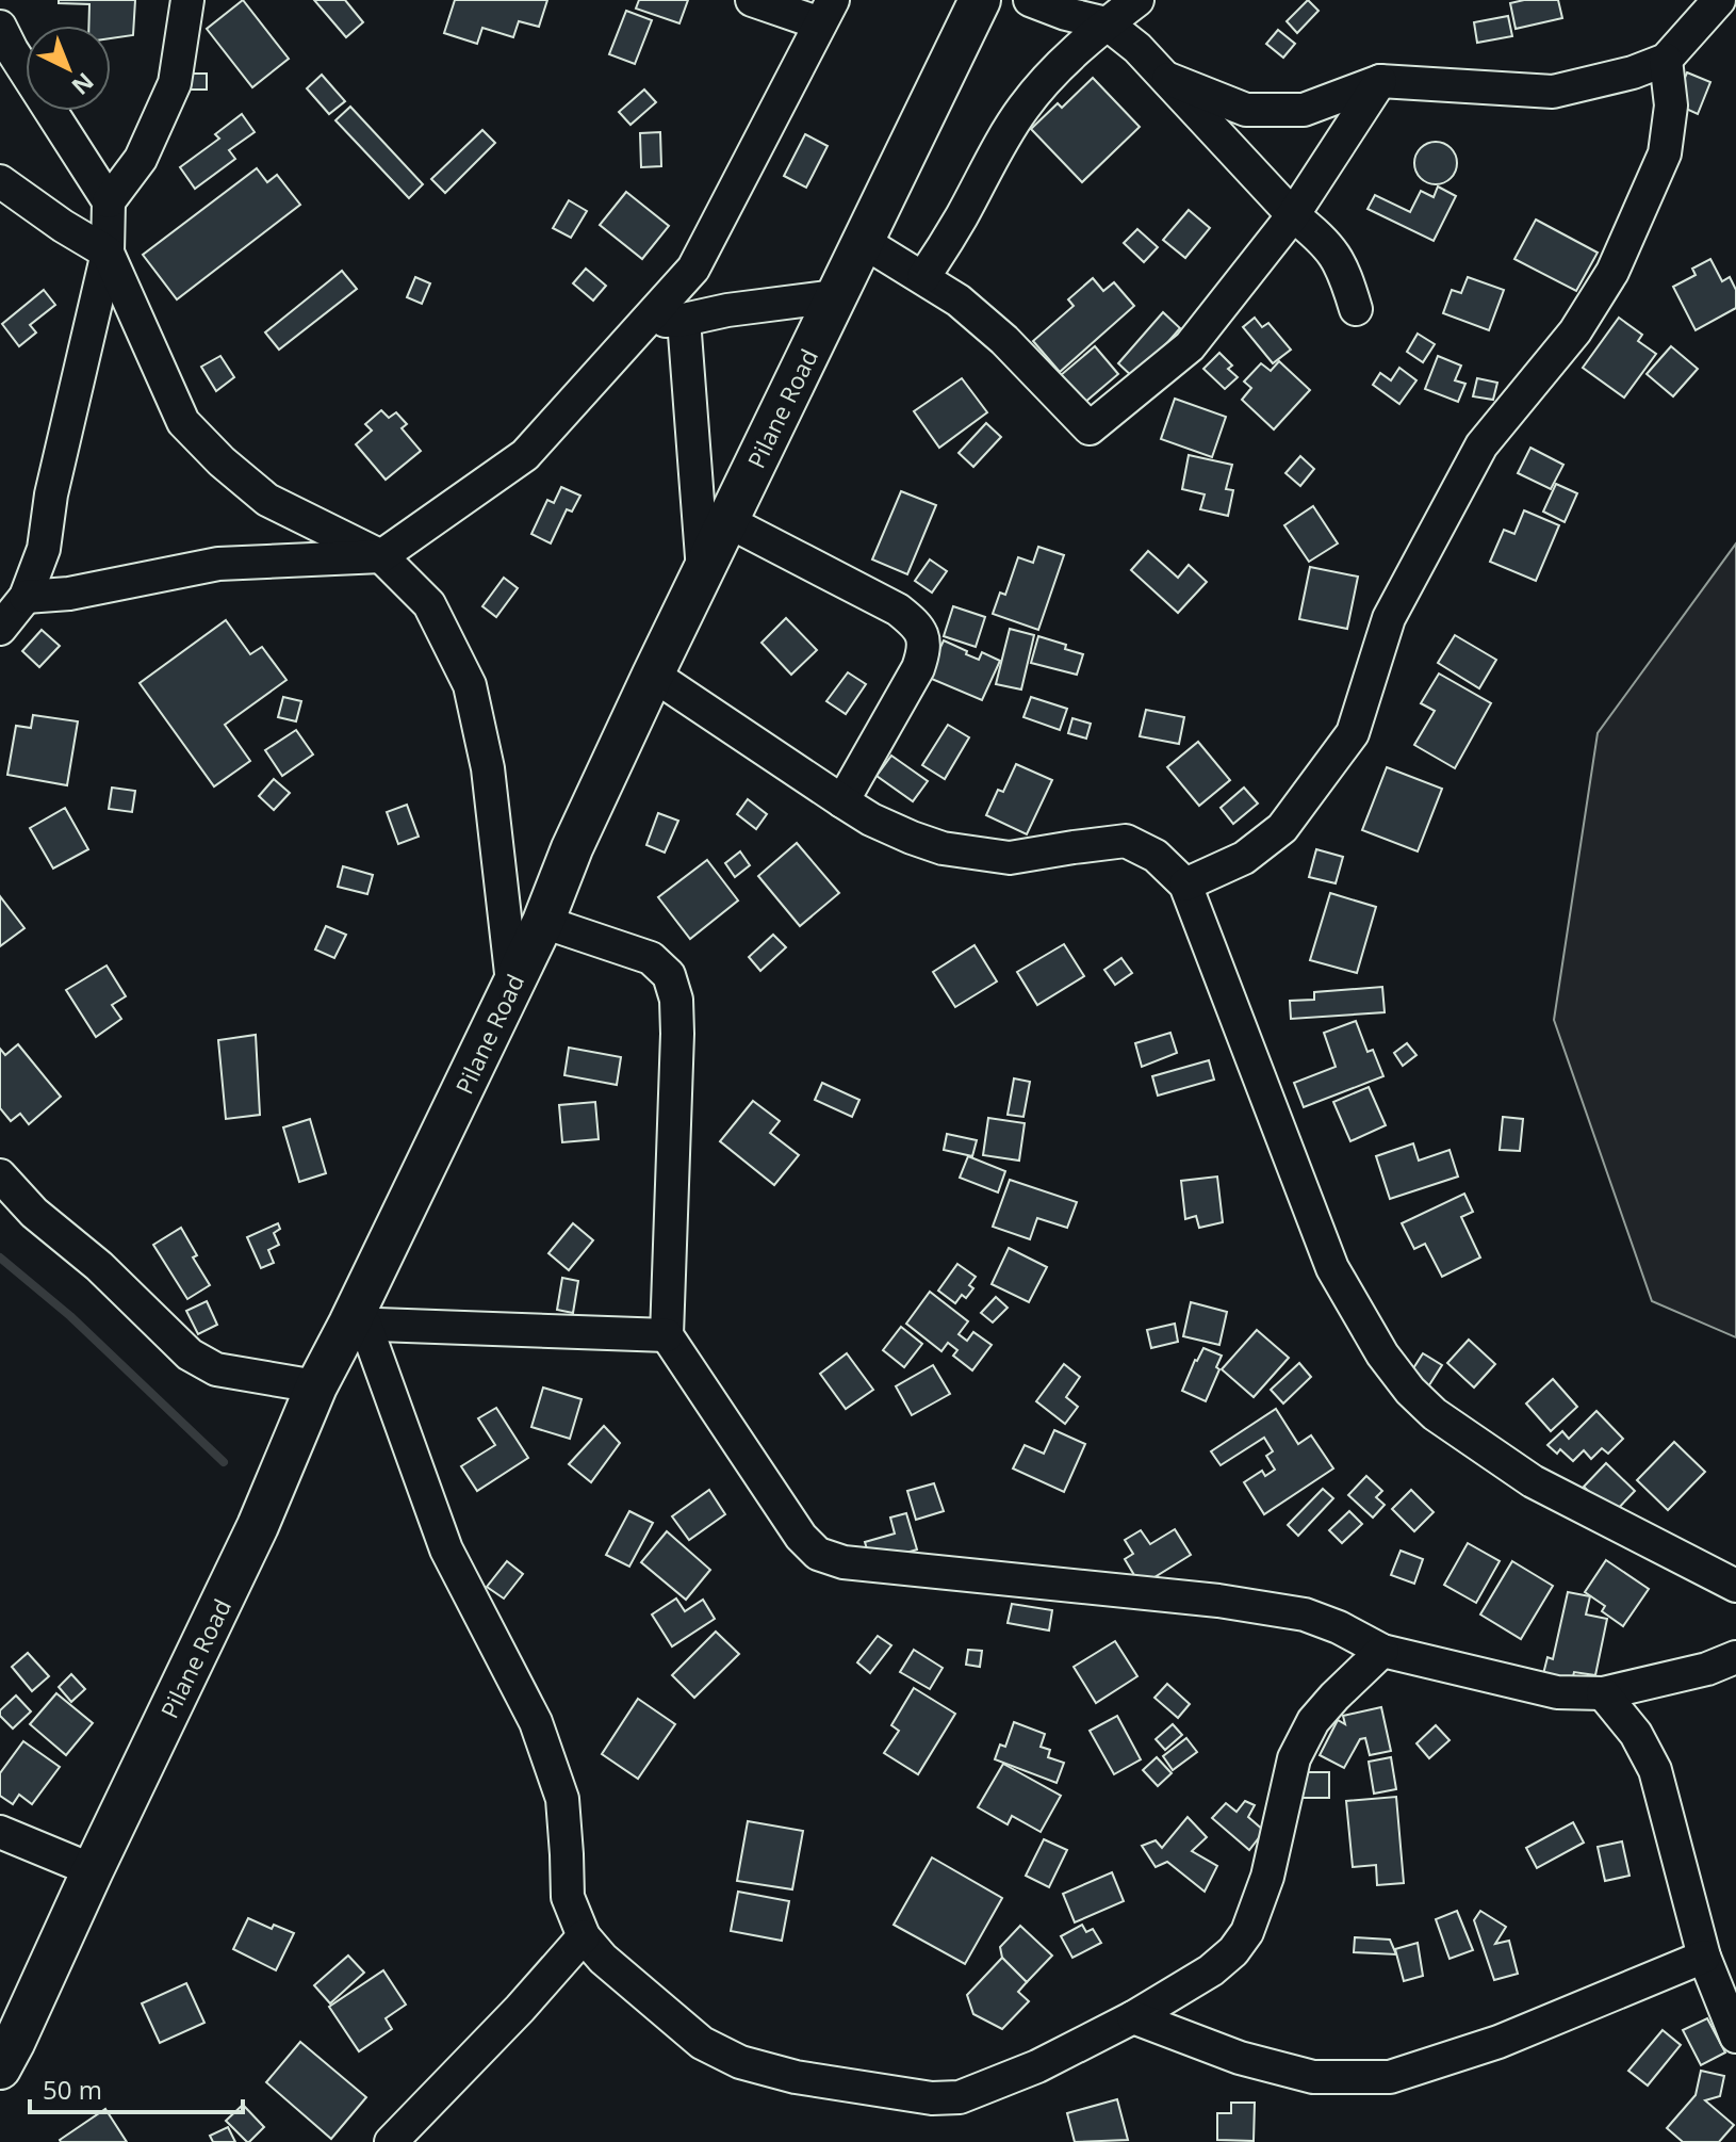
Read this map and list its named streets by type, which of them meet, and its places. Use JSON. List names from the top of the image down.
{
  "streets": {
    "main road": ["Pilane Road"]
  },
  "scale_bar": "50 m",
  "north": "bottom right"
}
